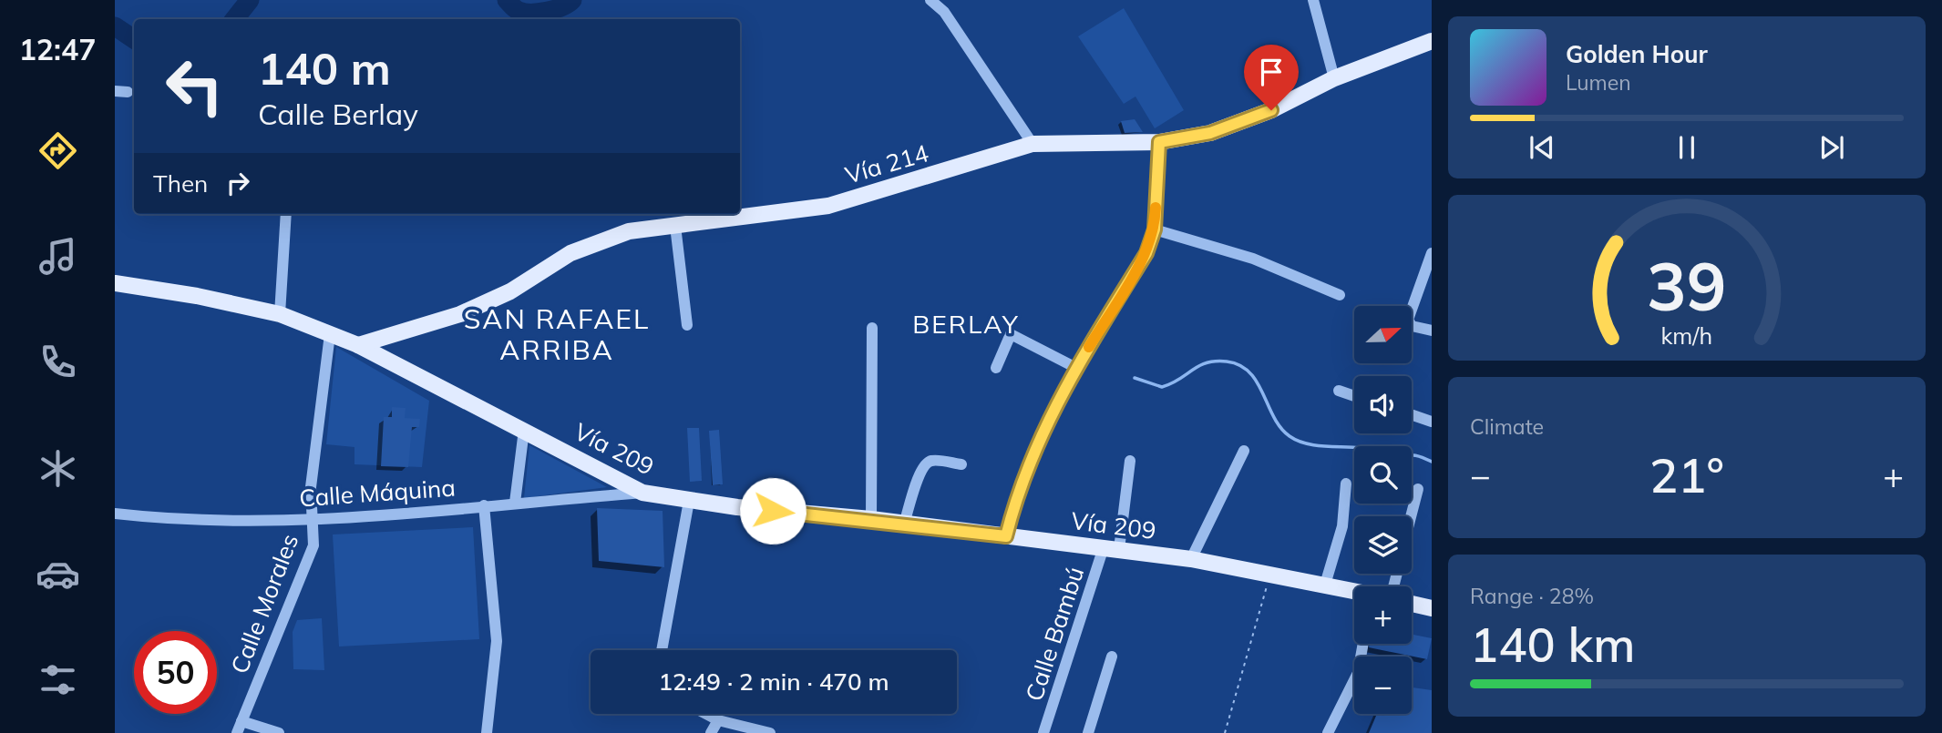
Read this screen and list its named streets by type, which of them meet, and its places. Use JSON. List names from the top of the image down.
{
  "streets": {
    "main road": ["Vía 214", "Vía 209"],
    "street": ["Calle Máquina", "Calle Morales", "Calle Bambú"]
  },
  "crossings": [
    ["Vía 214", "Vía 209"],
    ["Vía 209", "Calle Máquina"],
    ["Vía 209", "Calle Morales"],
    ["Vía 209", "Calle Bambú"],
    ["Calle Máquina", "Calle Morales"]
  ],
  "districts": ["SAN RAFAEL ARRIBA", "BERLAY"],
  "north": "right",
  "page": {
    "tabs": "12:47",
    "turn": ["140 m", "Calle Berlay"],
    "song": ["Golden Hour", "Lumen"],
    "then": "Then",
    "map_buttons": ["+", "−"],
    "tile": [
      "Climate",
      ["Range · 28%", "140 km"]
    ],
    "heat": ["−", "21°", "+"],
    "limit": "50",
    "trip": "12:49 · 2 min · 470 m",
    "gauge": ["39", "km/h"]
  }
}
